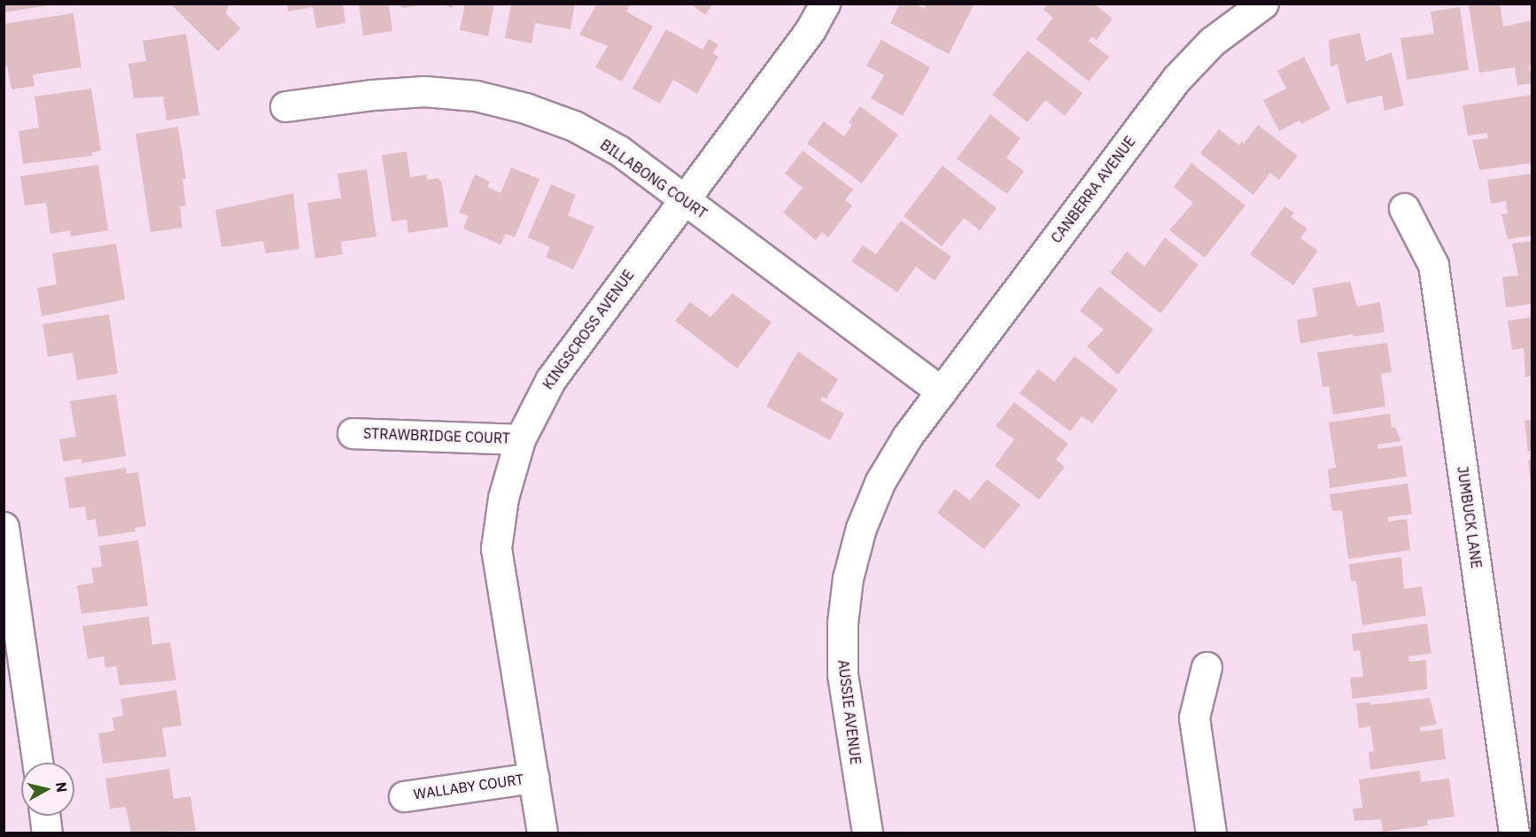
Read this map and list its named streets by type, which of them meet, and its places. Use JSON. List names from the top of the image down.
{
  "streets": {
    "street": [
      "BILLABONG COURT",
      "CANBERRA AVENUE",
      "KINGSCROSS AVENUE",
      "STRAWBRIDGE COURT",
      "JUMBUCK LANE",
      "AUSSIE AVENUE",
      "WALLABY COURT"
    ]
  },
  "crossings": [
    ["BILLABONG COURT", "CANBERRA AVENUE"],
    ["BILLABONG COURT", "KINGSCROSS AVENUE"],
    ["BILLABONG COURT", "AUSSIE AVENUE"],
    ["CANBERRA AVENUE", "AUSSIE AVENUE"],
    ["KINGSCROSS AVENUE", "STRAWBRIDGE COURT"],
    ["KINGSCROSS AVENUE", "WALLABY COURT"]
  ],
  "north": "right"
}
